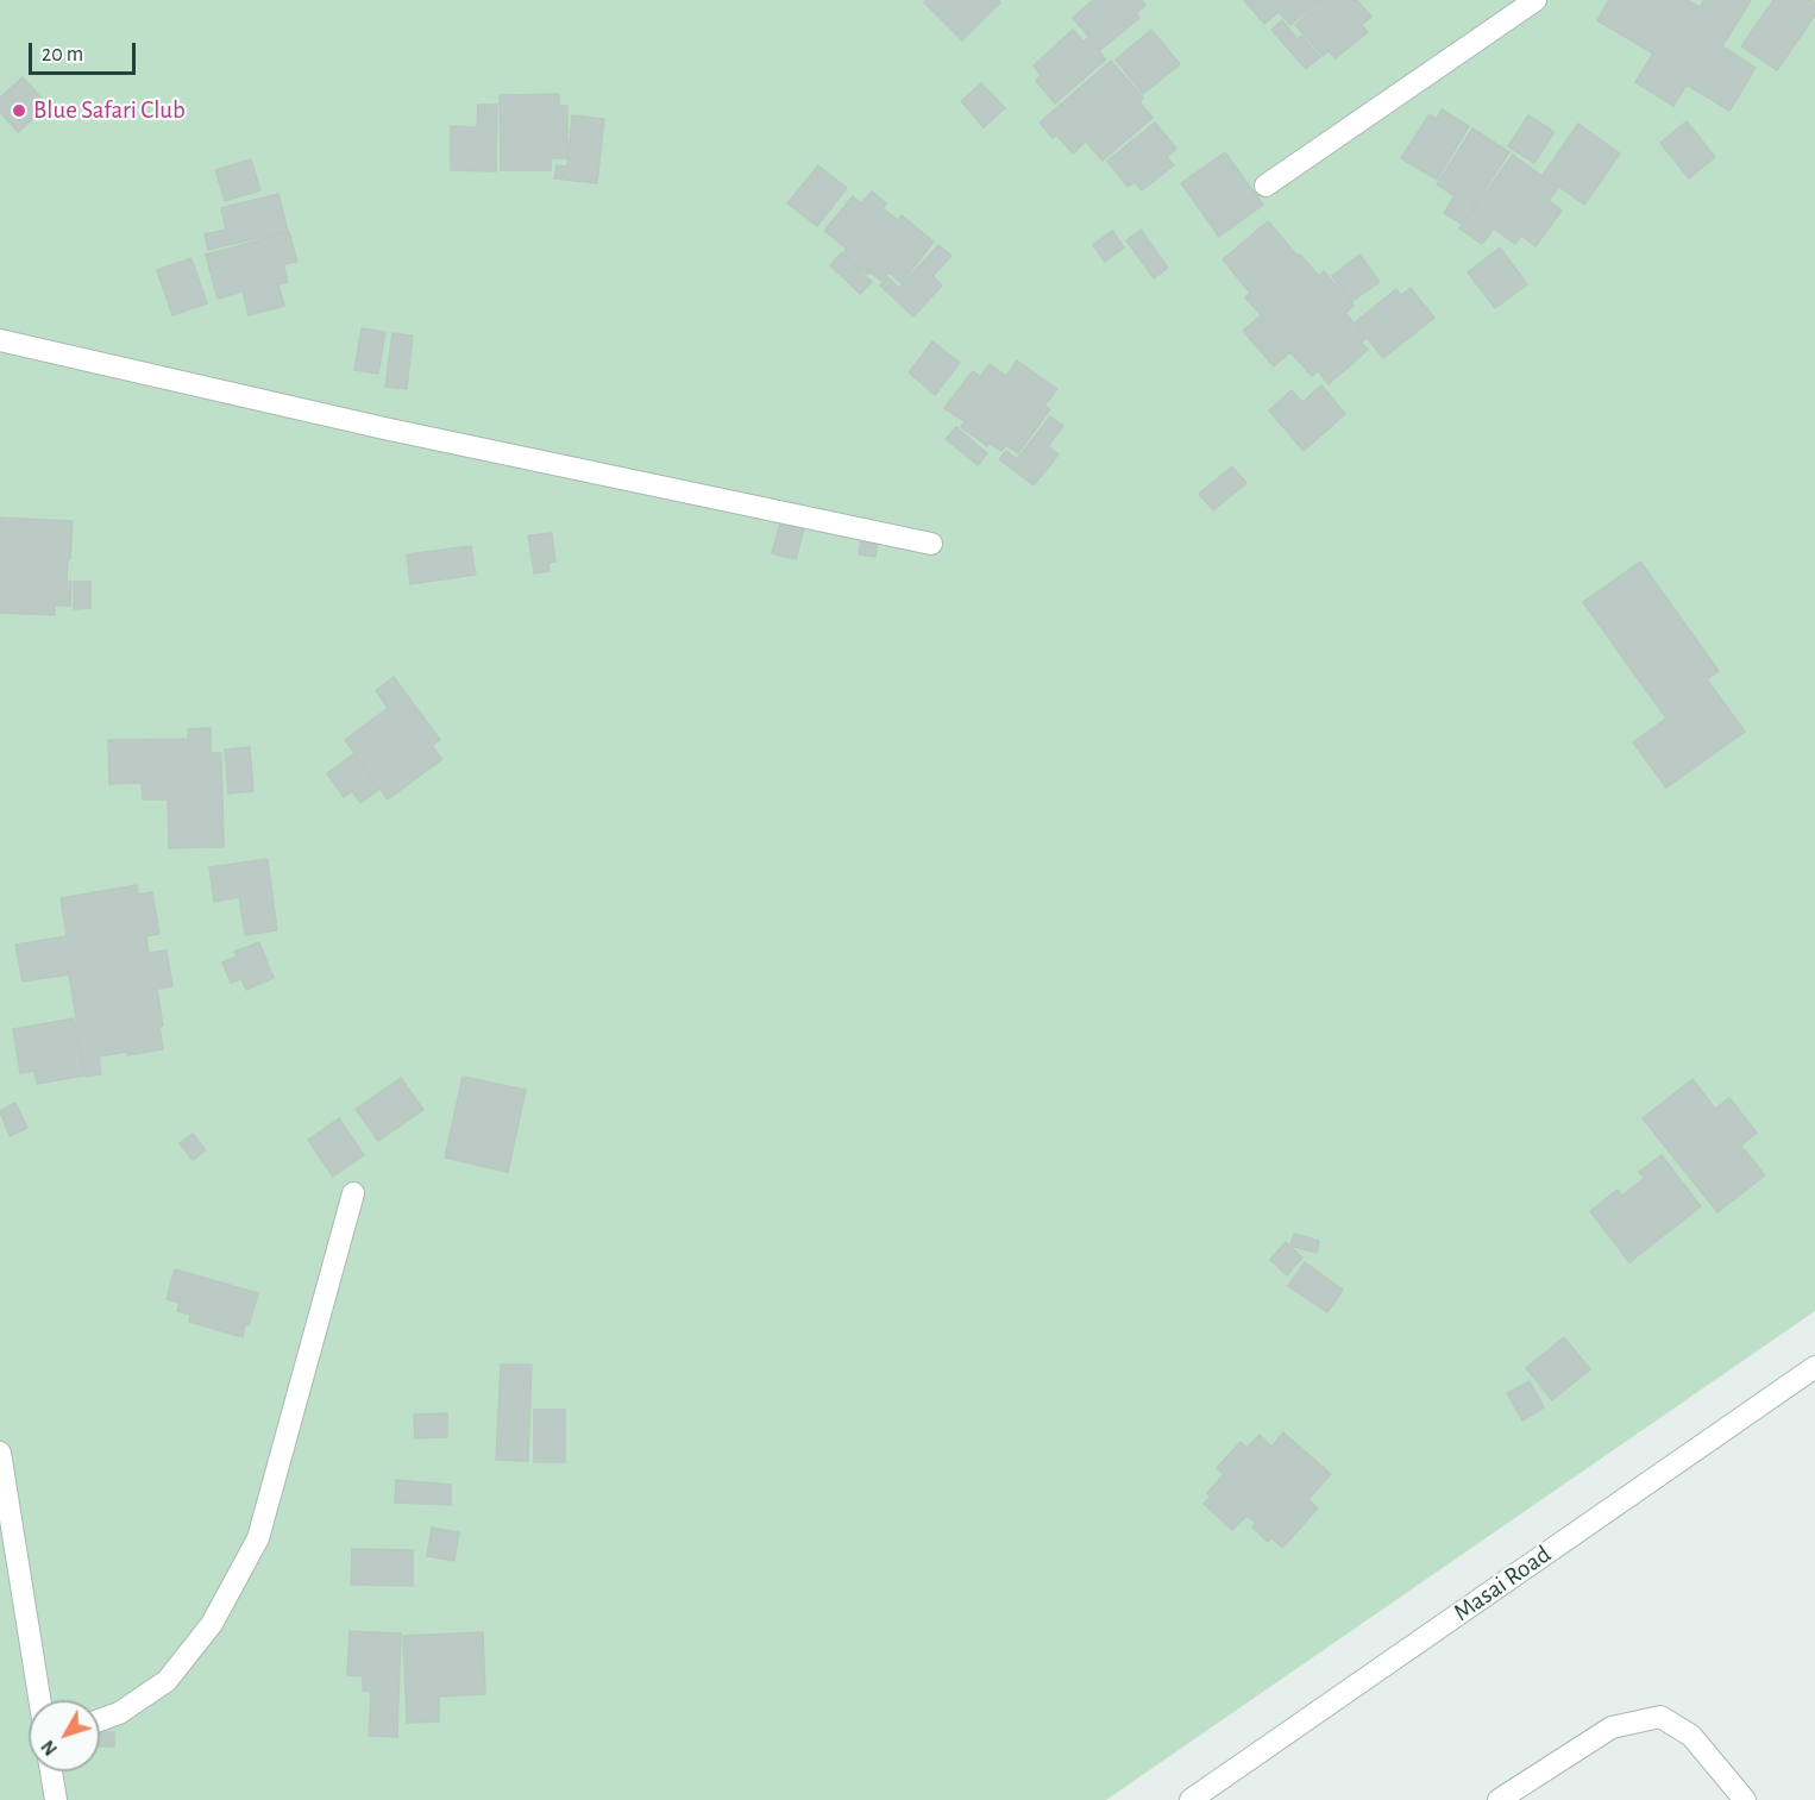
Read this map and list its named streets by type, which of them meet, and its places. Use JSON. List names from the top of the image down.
{
  "streets": {
    "street": ["Masai Road"]
  },
  "places": ["Blue Safari Club"],
  "scale_bar": "20 m",
  "north": "bottom left"
}
